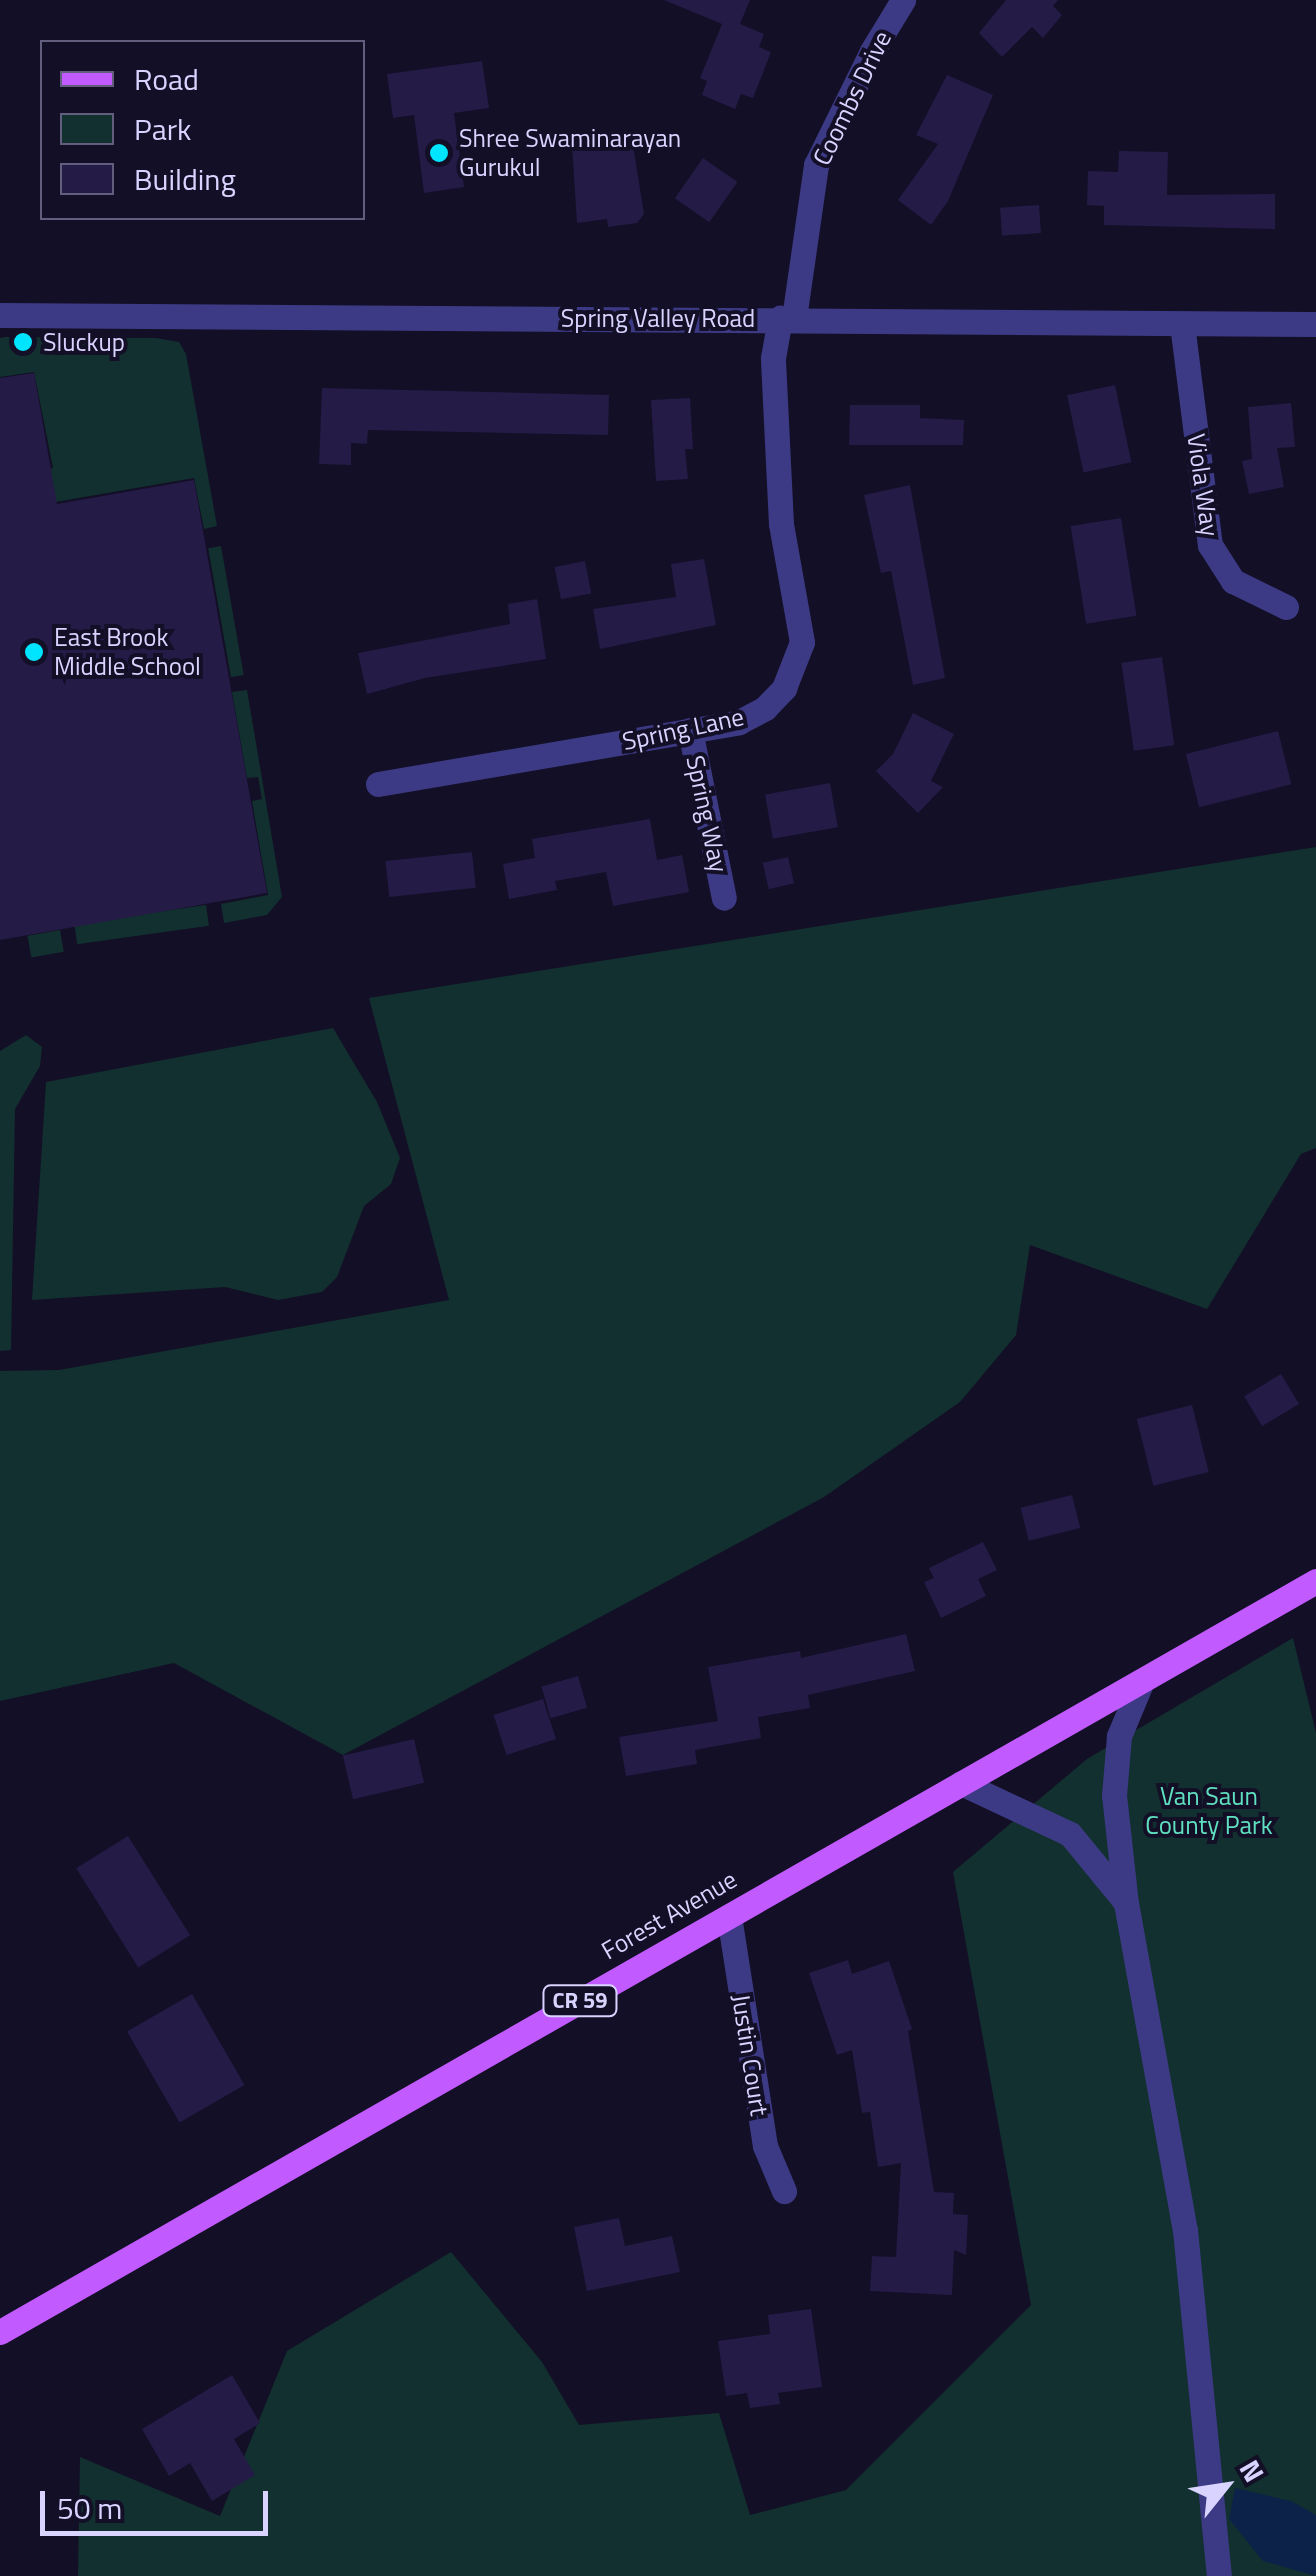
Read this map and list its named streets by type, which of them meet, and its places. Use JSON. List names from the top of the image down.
{
  "streets": {
    "main road": ["Forest Avenue", "CR 59"],
    "street": [
      "Coombs Drive",
      "Spring Valley Road",
      "Viola Way",
      "Spring Lane",
      "Spring Way",
      "Justin Court"
    ]
  },
  "crossings": [
    ["Coombs Drive", "Spring Valley Road"],
    ["Coombs Drive", "Spring Lane"],
    ["Spring Valley Road", "Viola Way"],
    ["Spring Valley Road", "Spring Lane"],
    ["Spring Lane", "Spring Way"],
    ["Forest Avenue", "Justin Court"]
  ],
  "parks": ["Van Saun County Park"],
  "places": ["Shree Swaminarayan Gurukul", "Sluckup", "East Brook Middle School"],
  "legend": ["Road", "Park", "Building"],
  "scale_bar": "50 m",
  "north": "top right"
}
